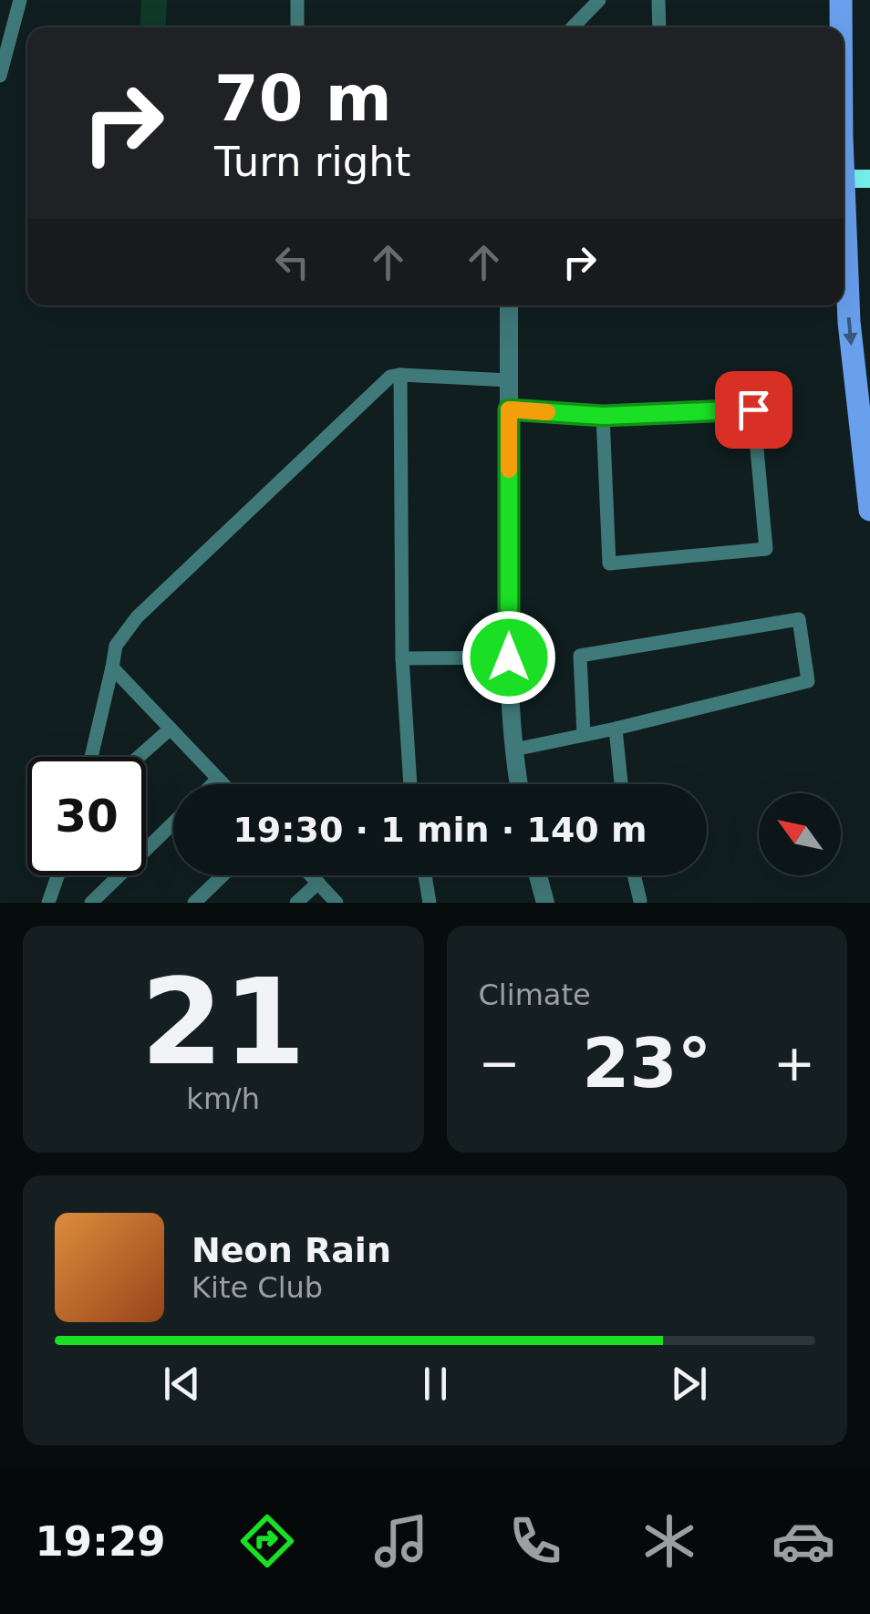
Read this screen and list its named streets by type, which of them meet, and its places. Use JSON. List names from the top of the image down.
{
  "north": "top left",
  "page": {
    "turn": ["70 m", "Turn right"],
    "limit": "30",
    "trip": "19:30 · 1 min · 140 m",
    "tile": [
      ["21", "km/h"],
      "Climate"
    ],
    "heat": ["−", "23°", "+"],
    "song": ["Neon Rain", "Kite Club"],
    "tabs": "19:29"
  }
}
